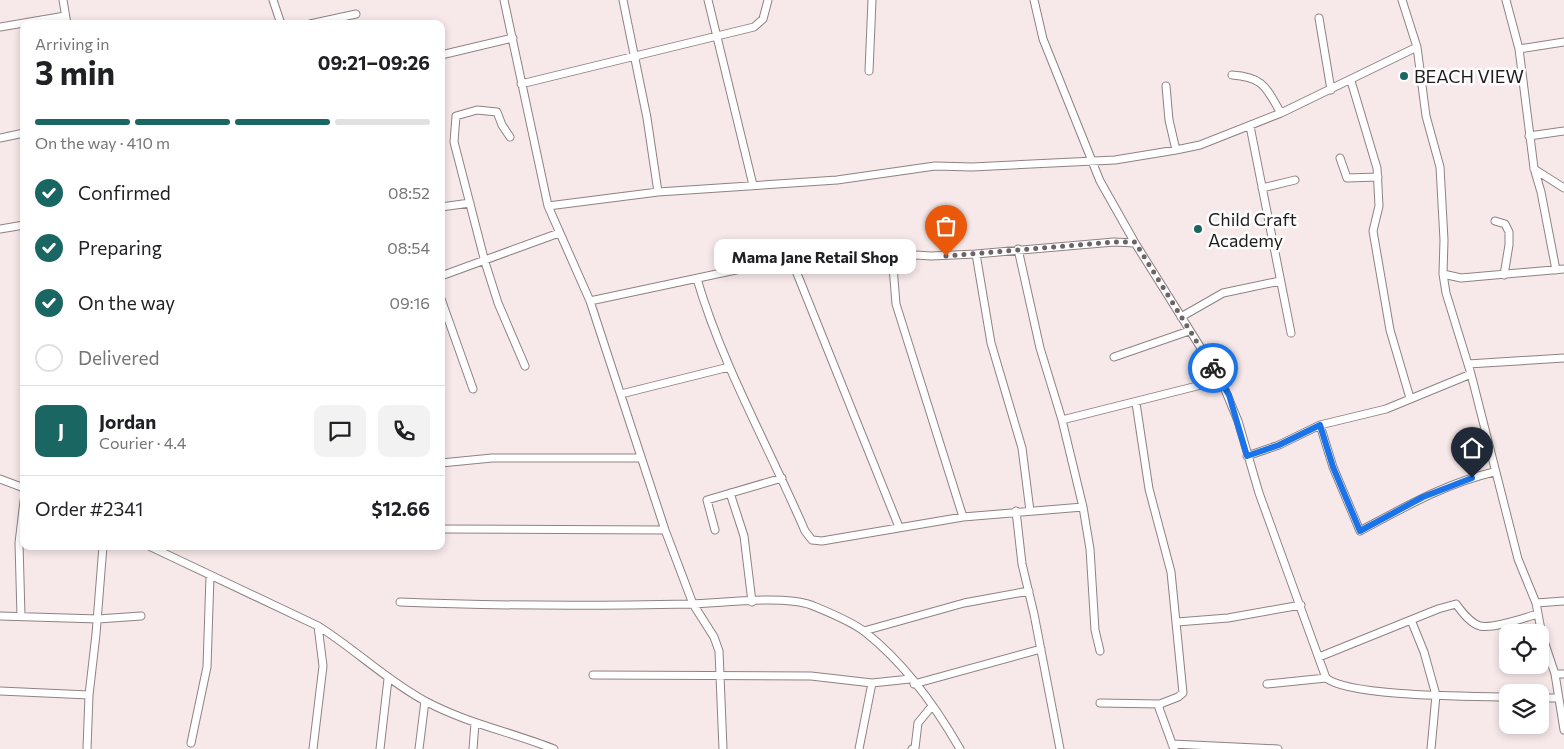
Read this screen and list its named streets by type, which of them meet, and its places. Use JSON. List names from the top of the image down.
{
  "places": ["BEACH VIEW", "Child Craft Academy", "Mama Jane Retail Shop"],
  "page": {
    "heading": ["3 min", "Arriving in", "09:21–09:26"],
    "panel": [
      "Jordan",
      "Courier · 4.4",
      "Order #2341",
      "$12.66"
    ],
    "bar": "On the way · 410 m",
    "list": [
      ["Confirmed", "08:52"],
      ["Preparing", "08:54"],
      ["On the way", "09:16"],
      "Delivered"
    ],
    "bubble": "Mama Jane Retail Shop",
    "round": "J"
  }
}
